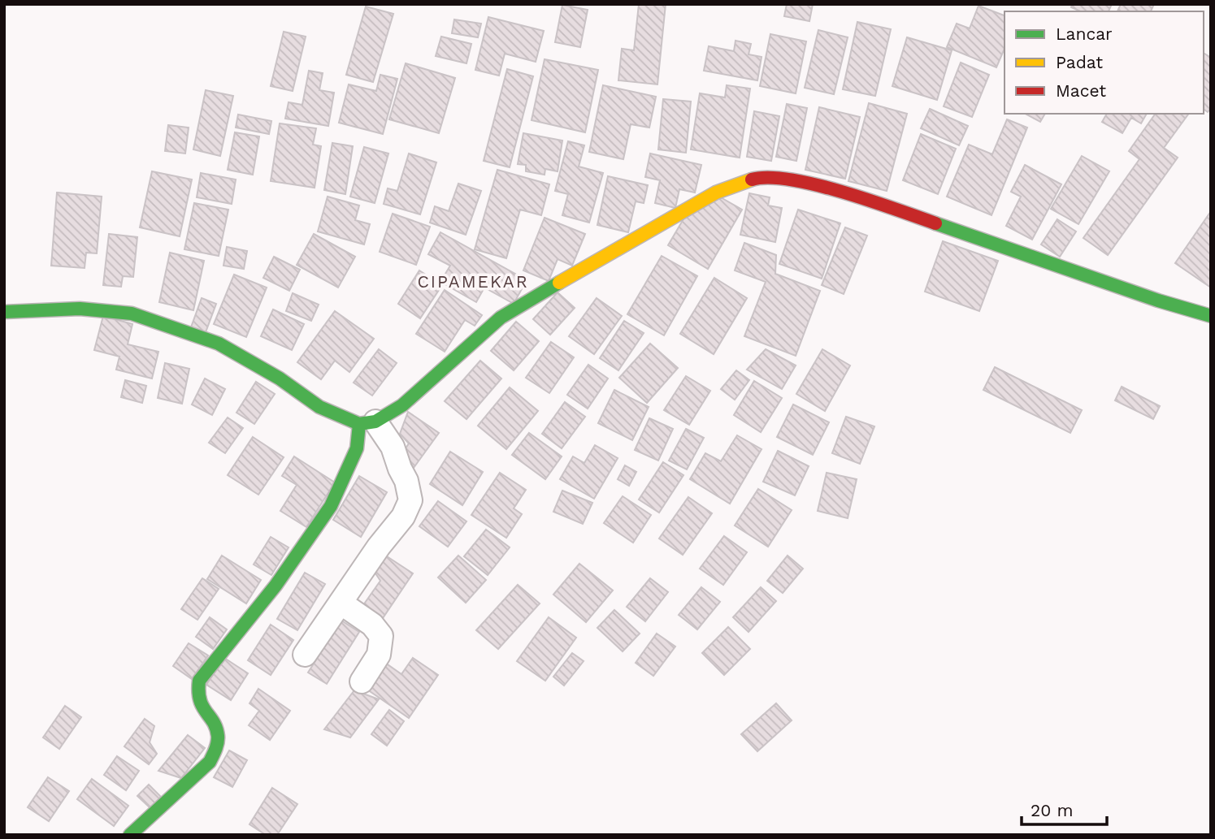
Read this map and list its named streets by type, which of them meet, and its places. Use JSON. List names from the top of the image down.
{
  "districts": ["CIPAMEKAR"],
  "legend": ["Lancar", "Padat", "Macet"],
  "scale_bar": "20 m"
}
